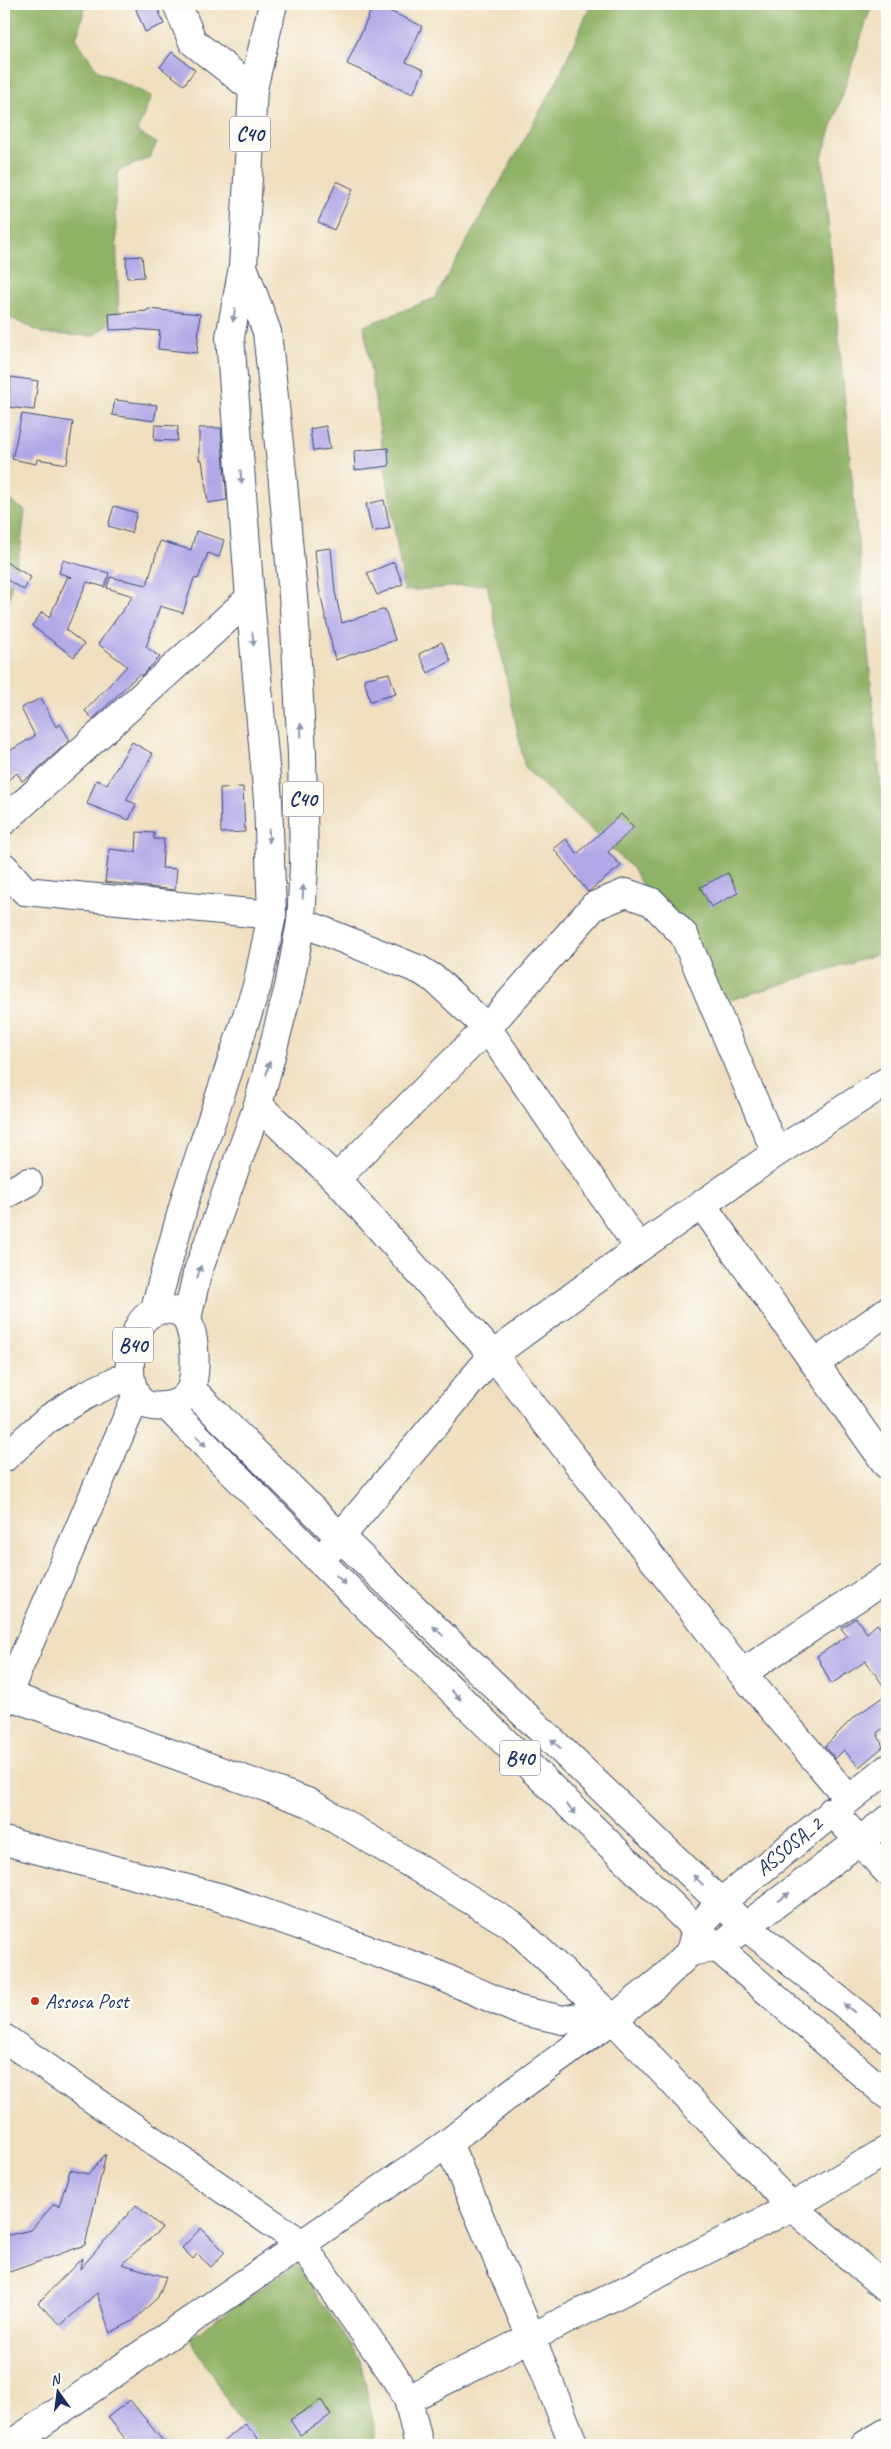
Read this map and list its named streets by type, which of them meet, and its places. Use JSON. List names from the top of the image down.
{
  "streets": {
    "main road": ["C40", "B40", "ASSOSA_2"]
  },
  "crossings": [
    ["C40", "B40"],
    ["B40", "ASSOSA_2"]
  ],
  "places": ["Assosa Post"],
  "north": "top"
}
